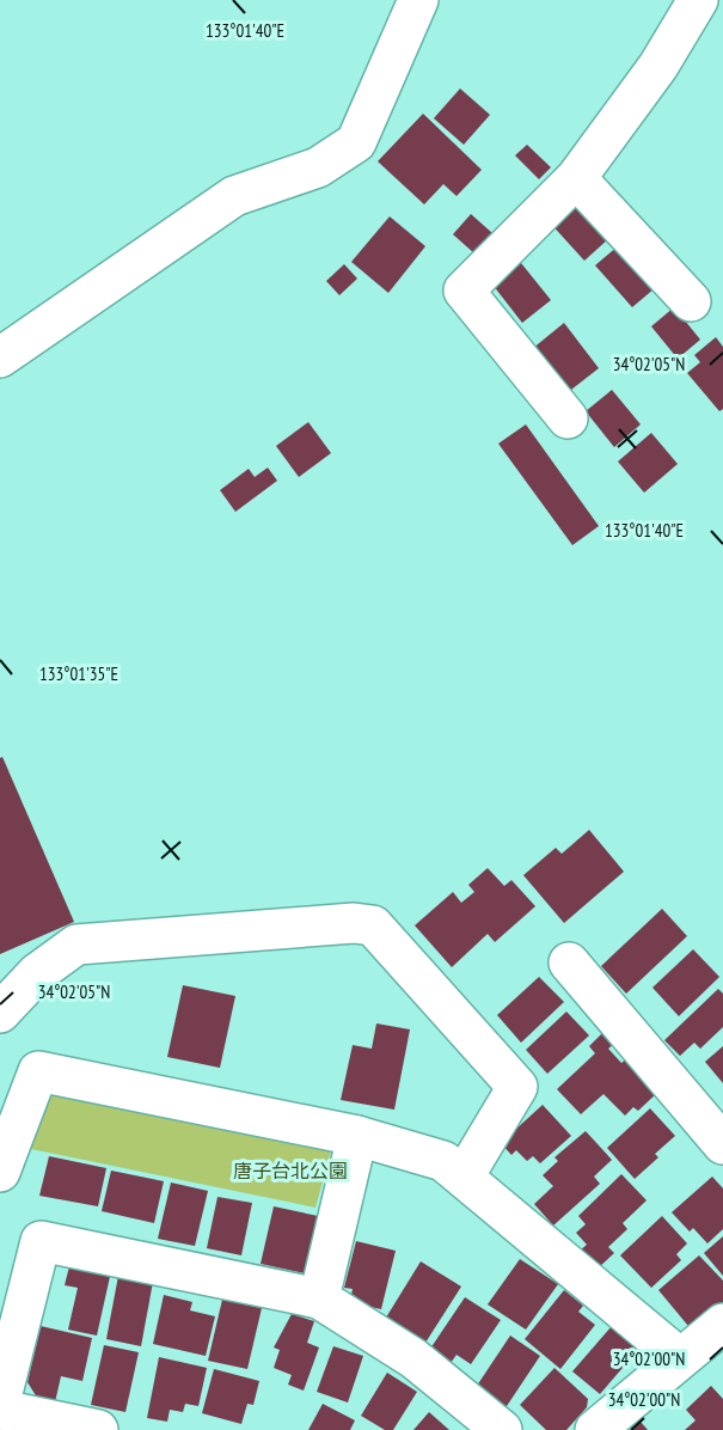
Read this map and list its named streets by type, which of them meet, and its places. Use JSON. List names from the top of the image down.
{
  "parks": ["唐子台北公園"],
  "coordinates": [
    "133°01'40\"E",
    "34°02'05\"N",
    "133°01'35\"E",
    "34°02'00\"N"
  ]
}
